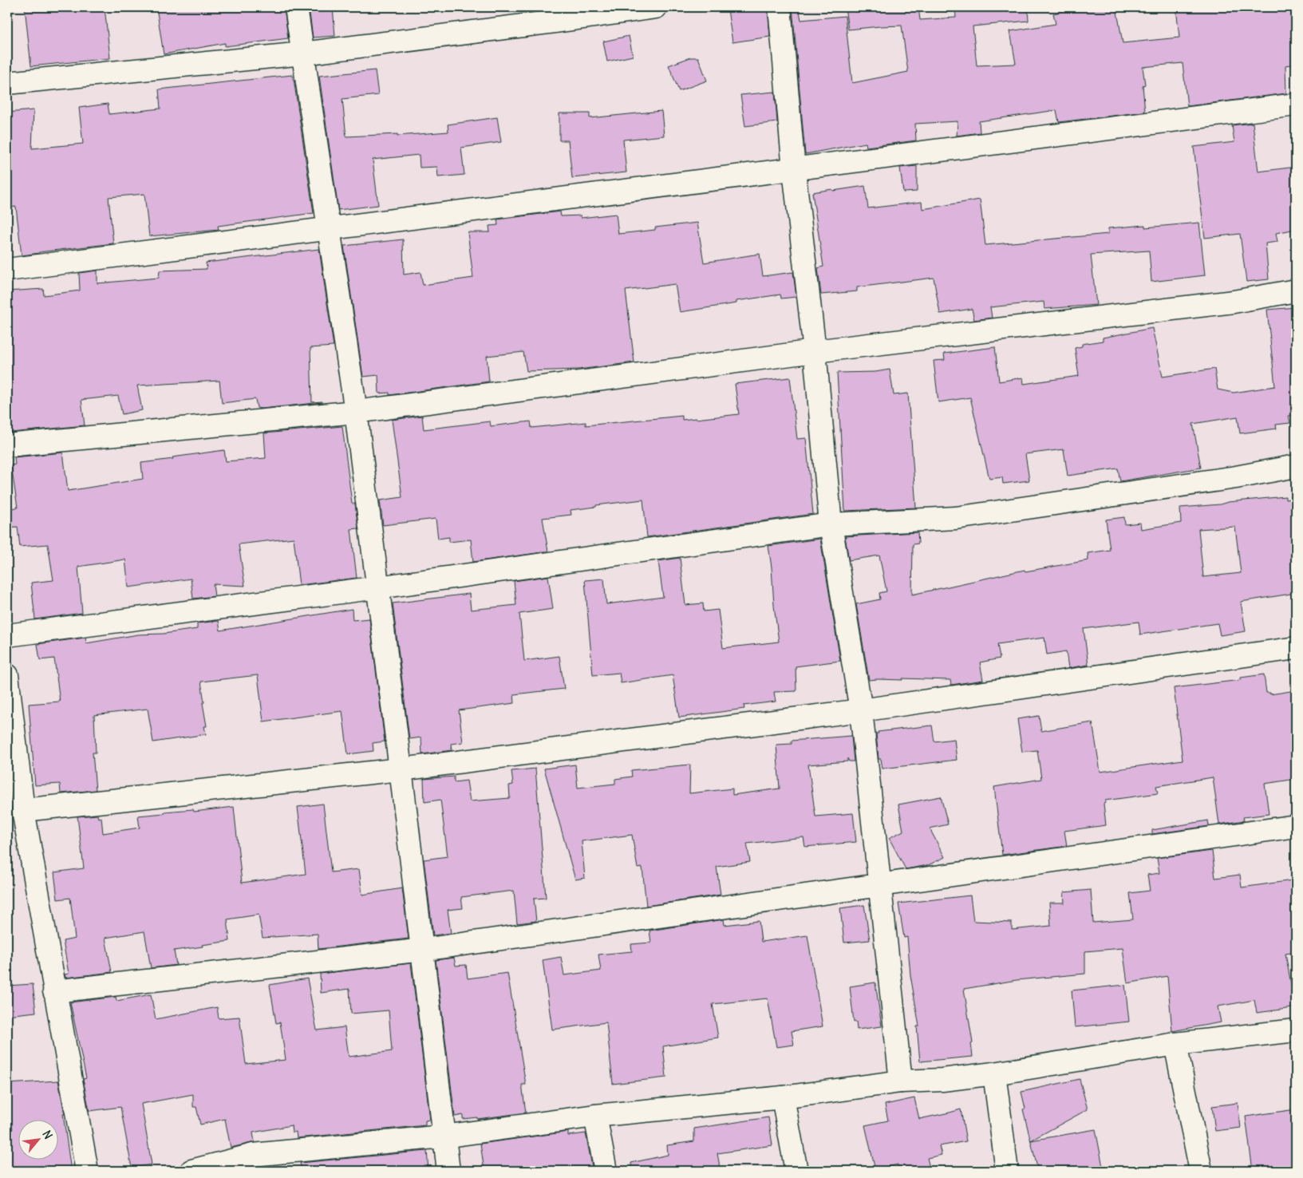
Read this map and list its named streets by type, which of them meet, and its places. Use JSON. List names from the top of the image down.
{
  "north": "top right"
}
